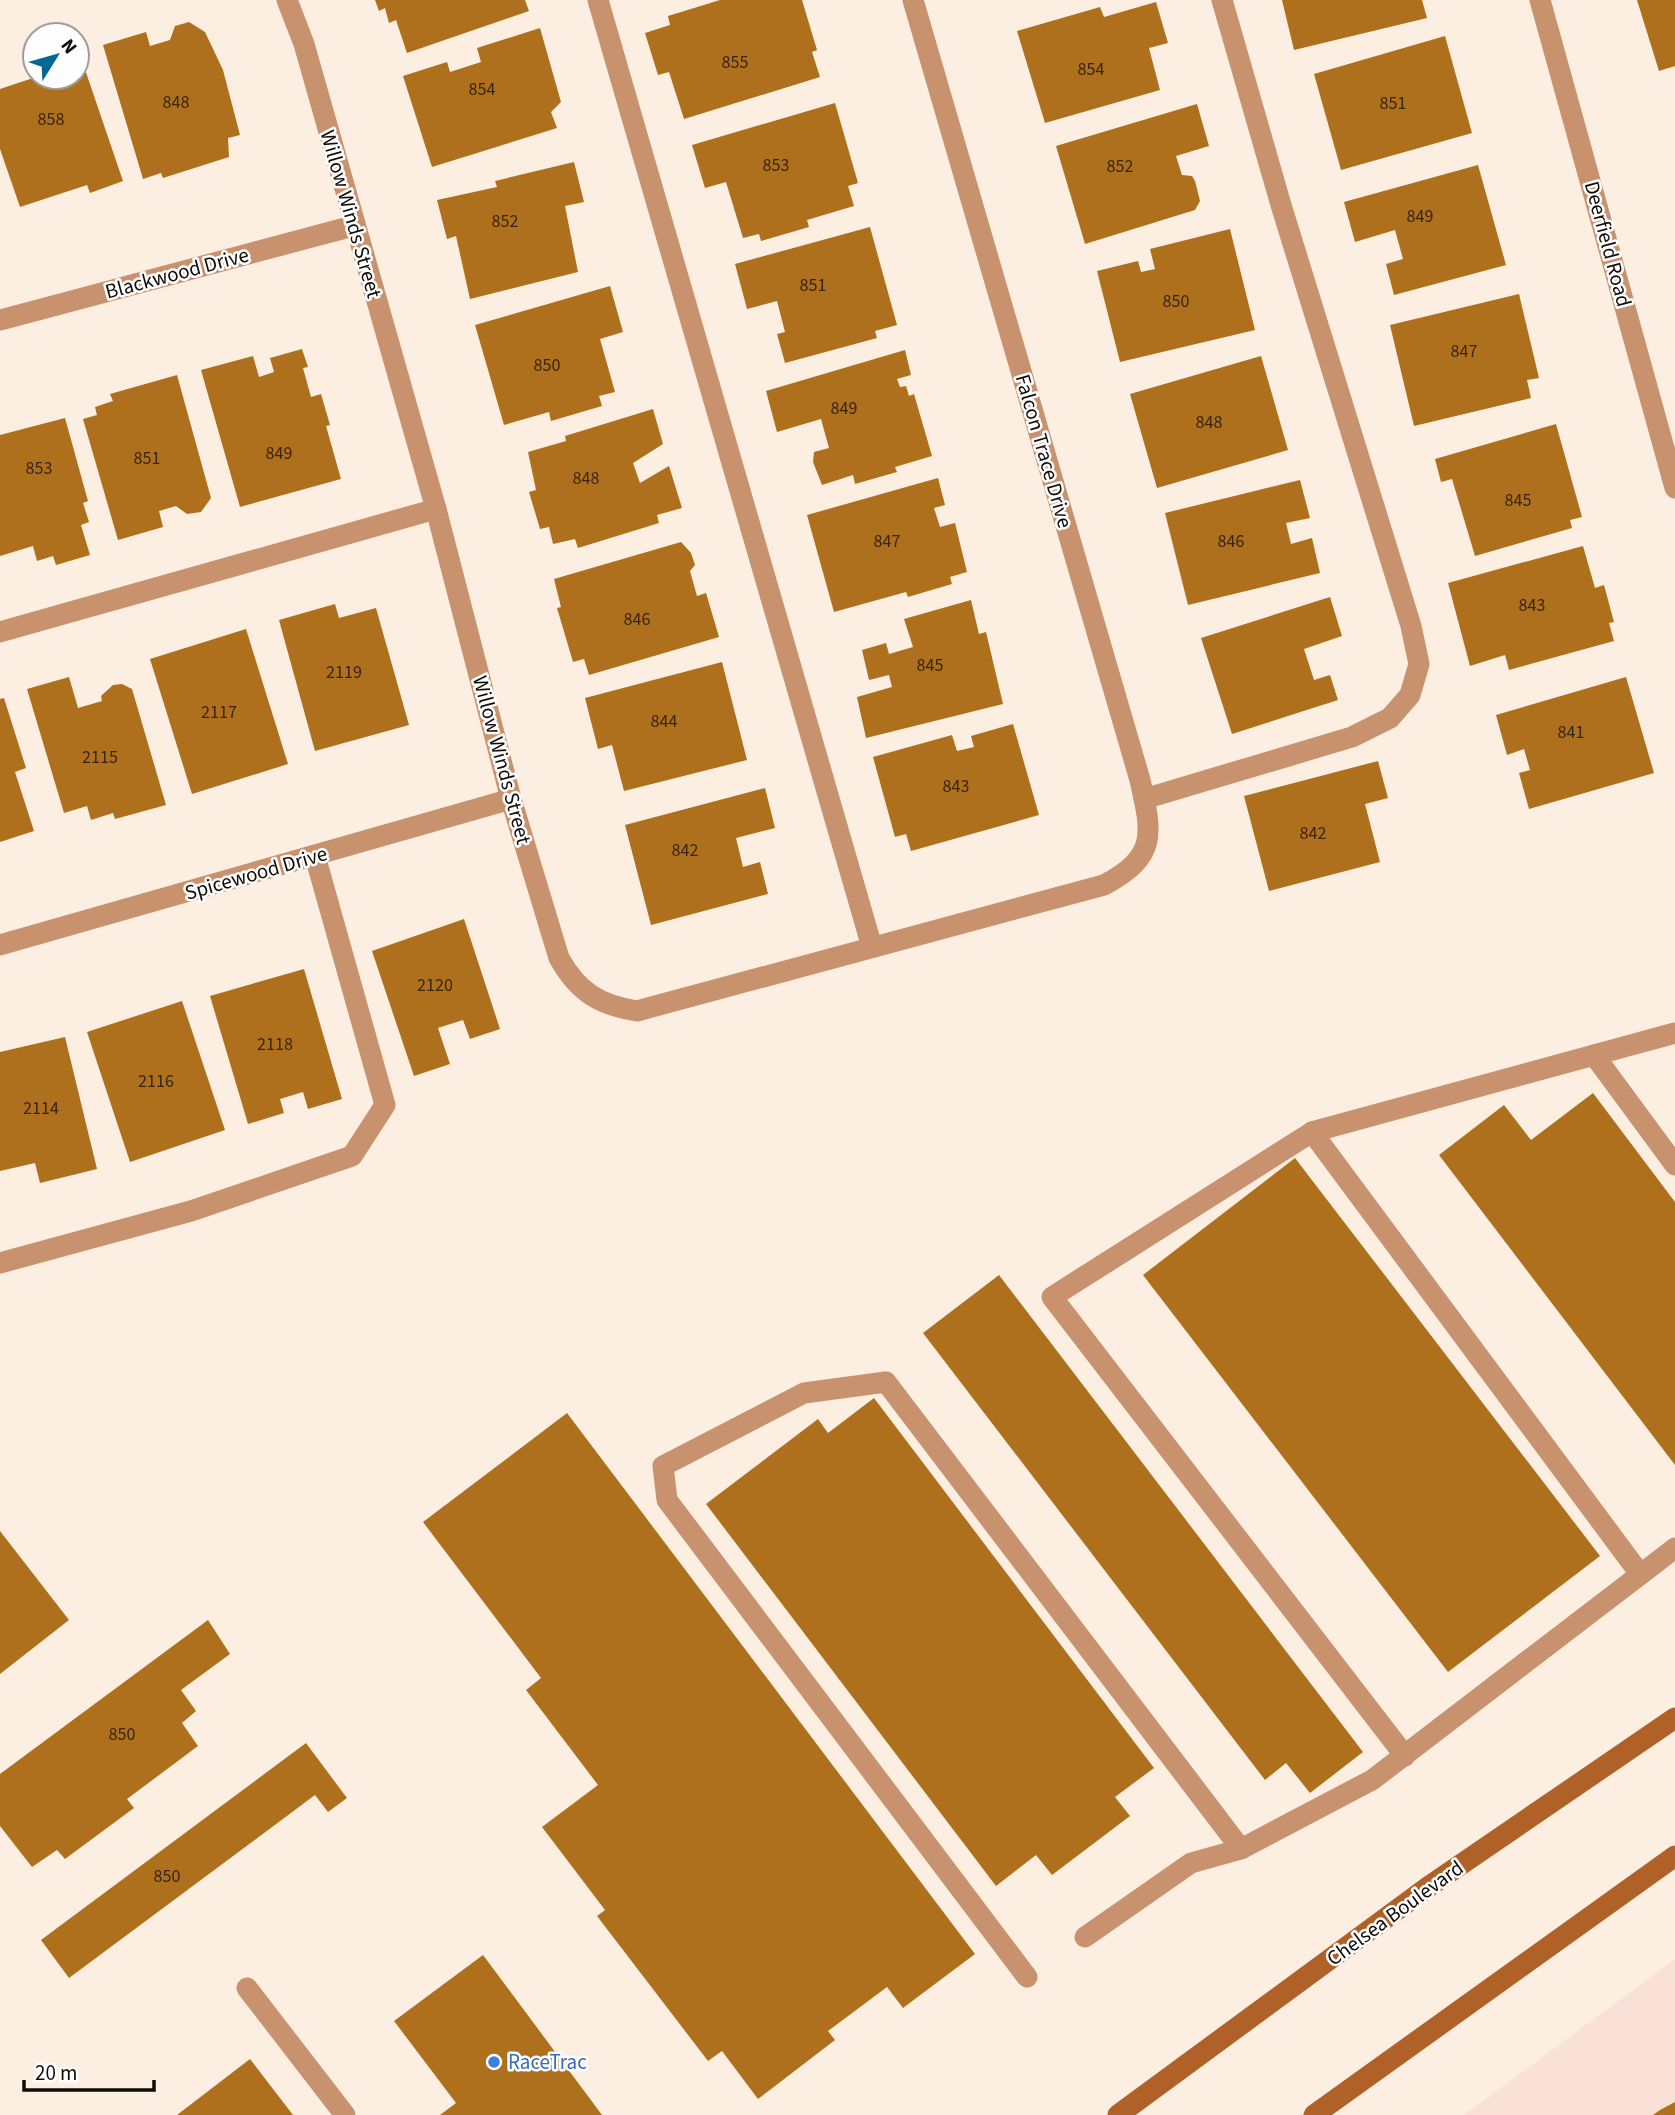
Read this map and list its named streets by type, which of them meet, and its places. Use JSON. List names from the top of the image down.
{
  "streets": {
    "main road": ["Chelsea Boulevard"],
    "street": [
      "Willow Winds Street",
      "Deerfield Road",
      "Blackwood Drive",
      "Falcon Trace Drive",
      "Spicewood Drive"
    ]
  },
  "crossings": [
    ["Willow Winds Street", "Blackwood Drive"],
    ["Willow Winds Street", "Falcon Trace Drive"],
    ["Willow Winds Street", "Spicewood Drive"]
  ],
  "places": ["RaceTrac"],
  "house_numbers": [
    "855",
    "854",
    "854",
    "848",
    "851",
    "858",
    "853",
    "852",
    "849",
    "852",
    "851",
    "850",
    "847",
    "850",
    "849",
    "848",
    "849",
    "851",
    "853",
    "848",
    "845",
    "847",
    "846",
    "843",
    "846",
    "845",
    "2119",
    "2117",
    "844",
    "841",
    "2115",
    "843",
    "842",
    "842",
    "2120",
    "2118",
    "2116",
    "2114",
    "850",
    "850"
  ],
  "scale_bar": "20 m",
  "north": "top right"
}
